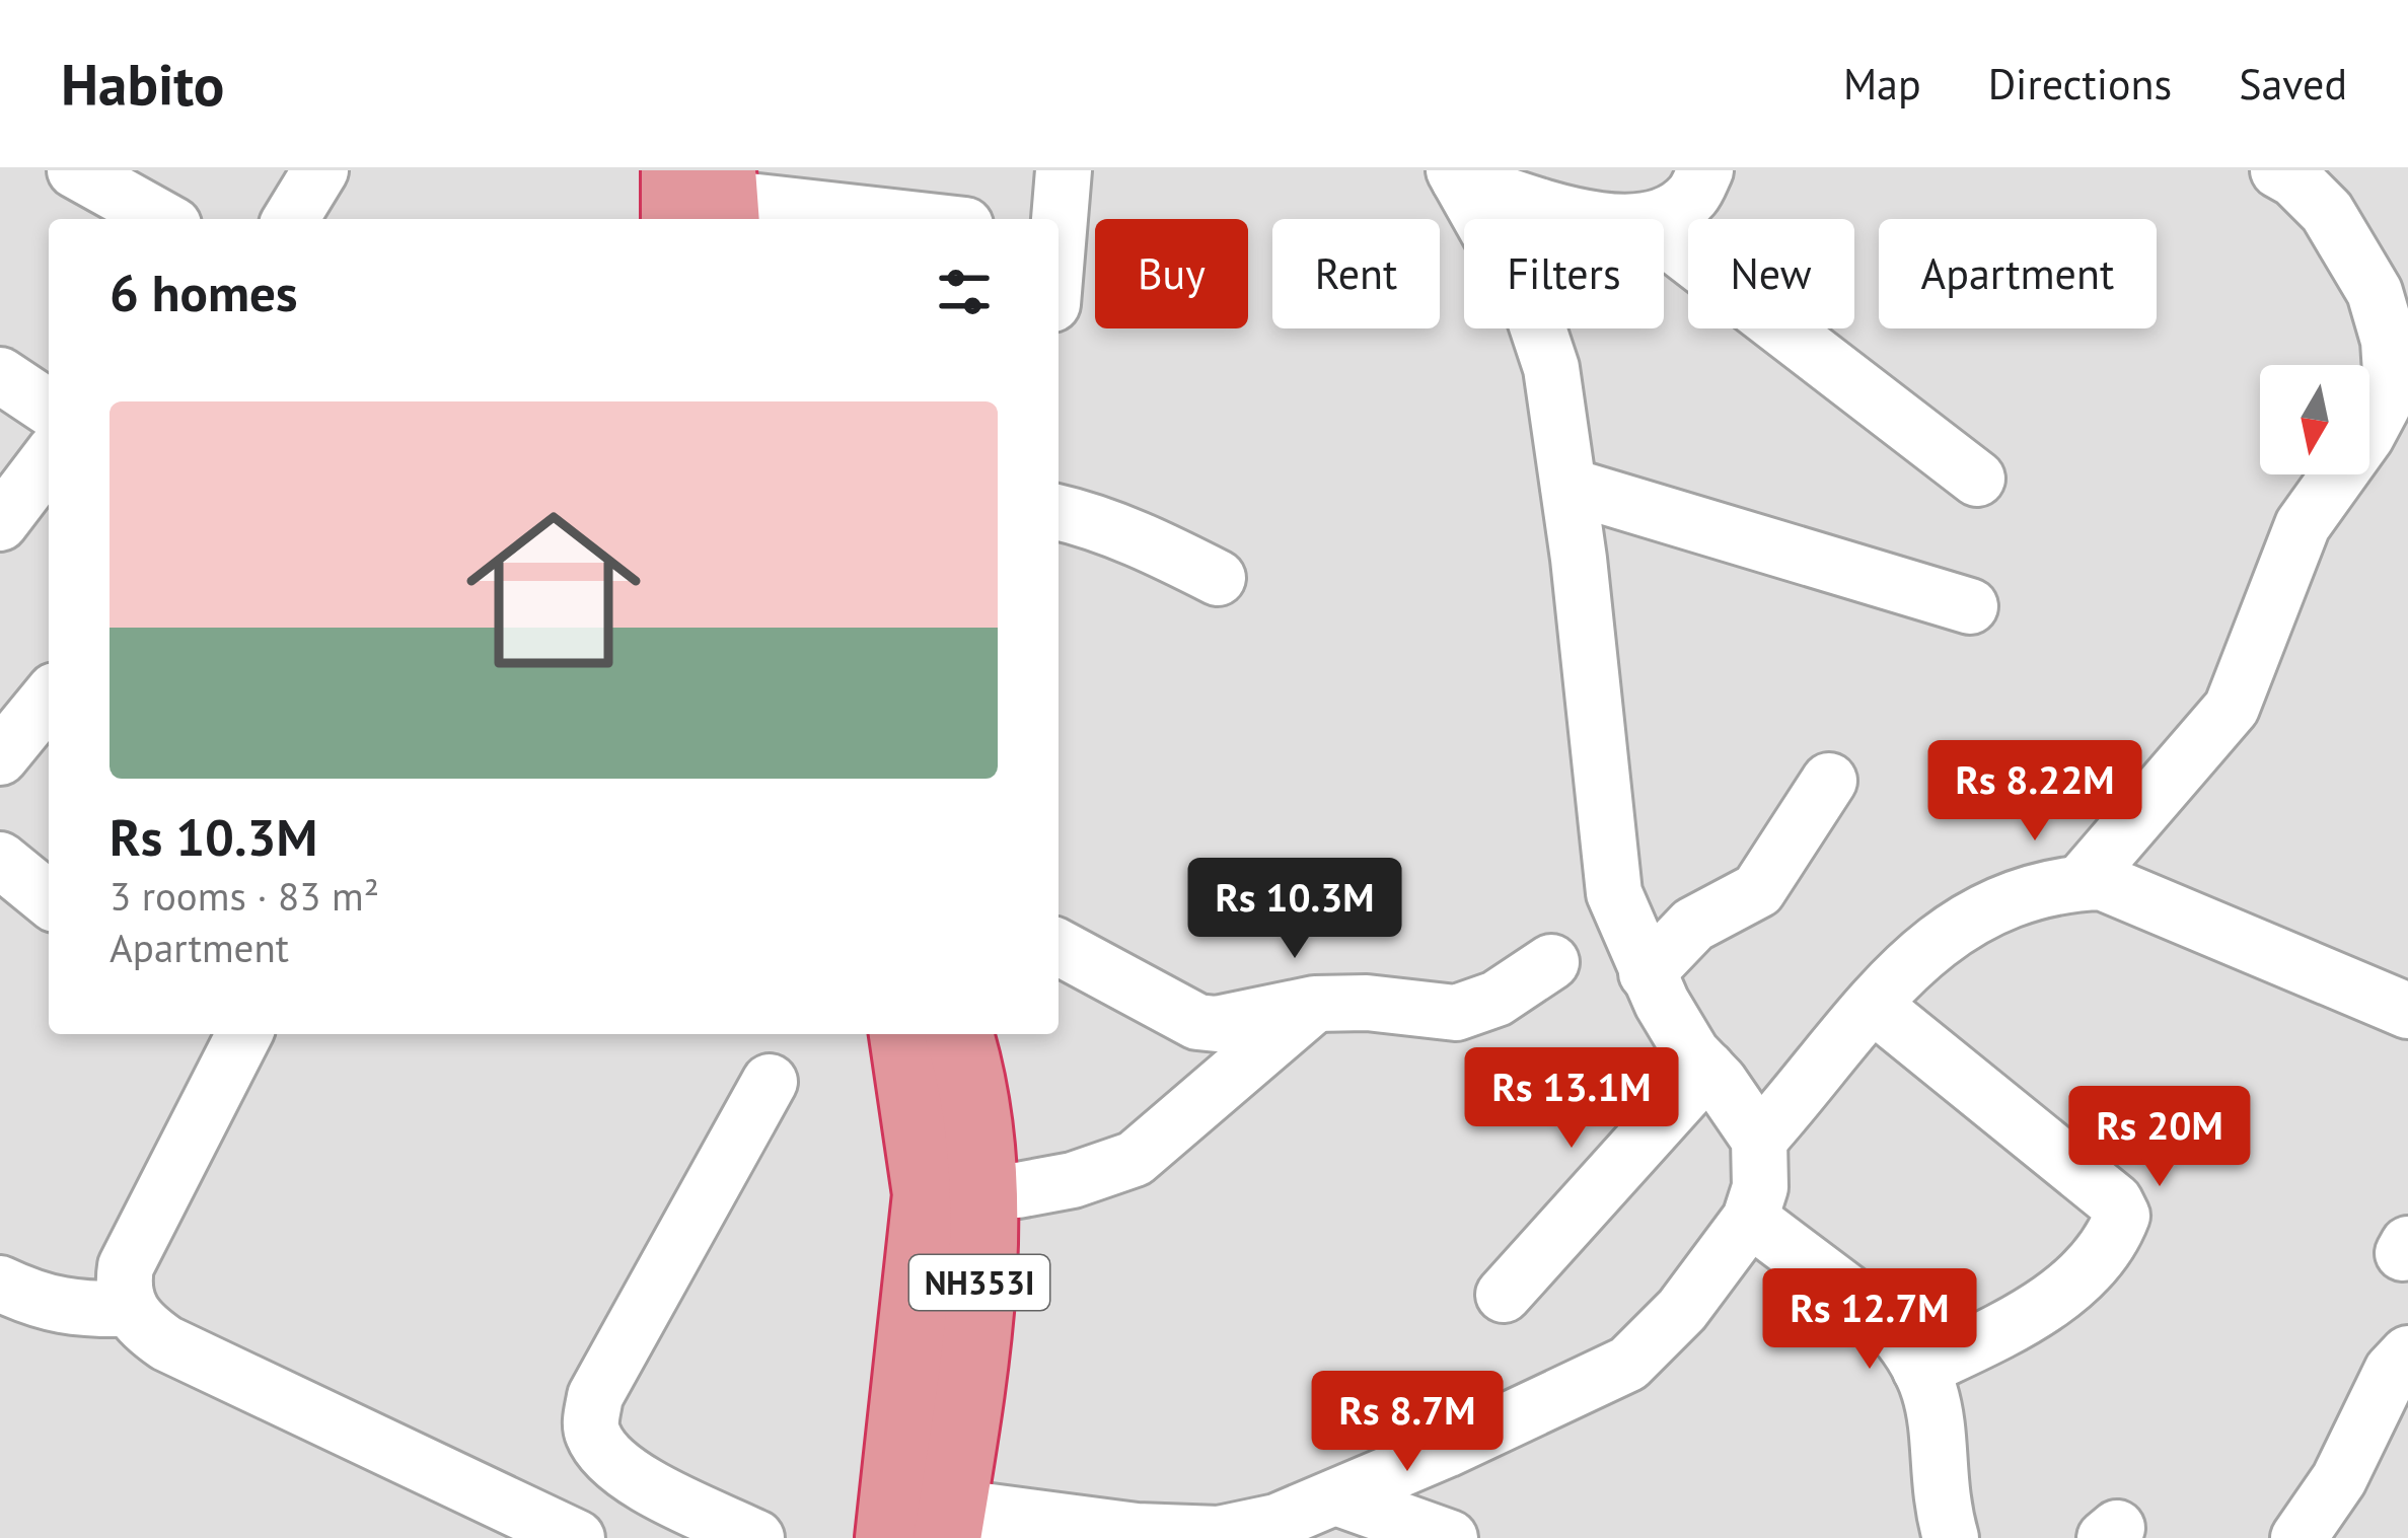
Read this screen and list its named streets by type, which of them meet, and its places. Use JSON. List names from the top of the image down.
{
  "streets": {
    "highway": ["NH353I"]
  },
  "north": "bottom",
  "page": {
    "header": "Habito",
    "nav": ["Map", "Directions", "Saved"],
    "chip": [
      "Buy",
      "Rent",
      "Filters",
      "New",
      "Apartment"
    ],
    "heading": "6 homes",
    "list": [
      {
        "name": "Rs 10.3M",
        "note": "3 rooms · 83 m² · Apartment"
      }
    ],
    "price": [
      "Rs 8.22M",
      "Rs 10.3M",
      "Rs 13.1M",
      "Rs 20M",
      "Rs 12.7M",
      "Rs 8.7M"
    ]
  }
}
